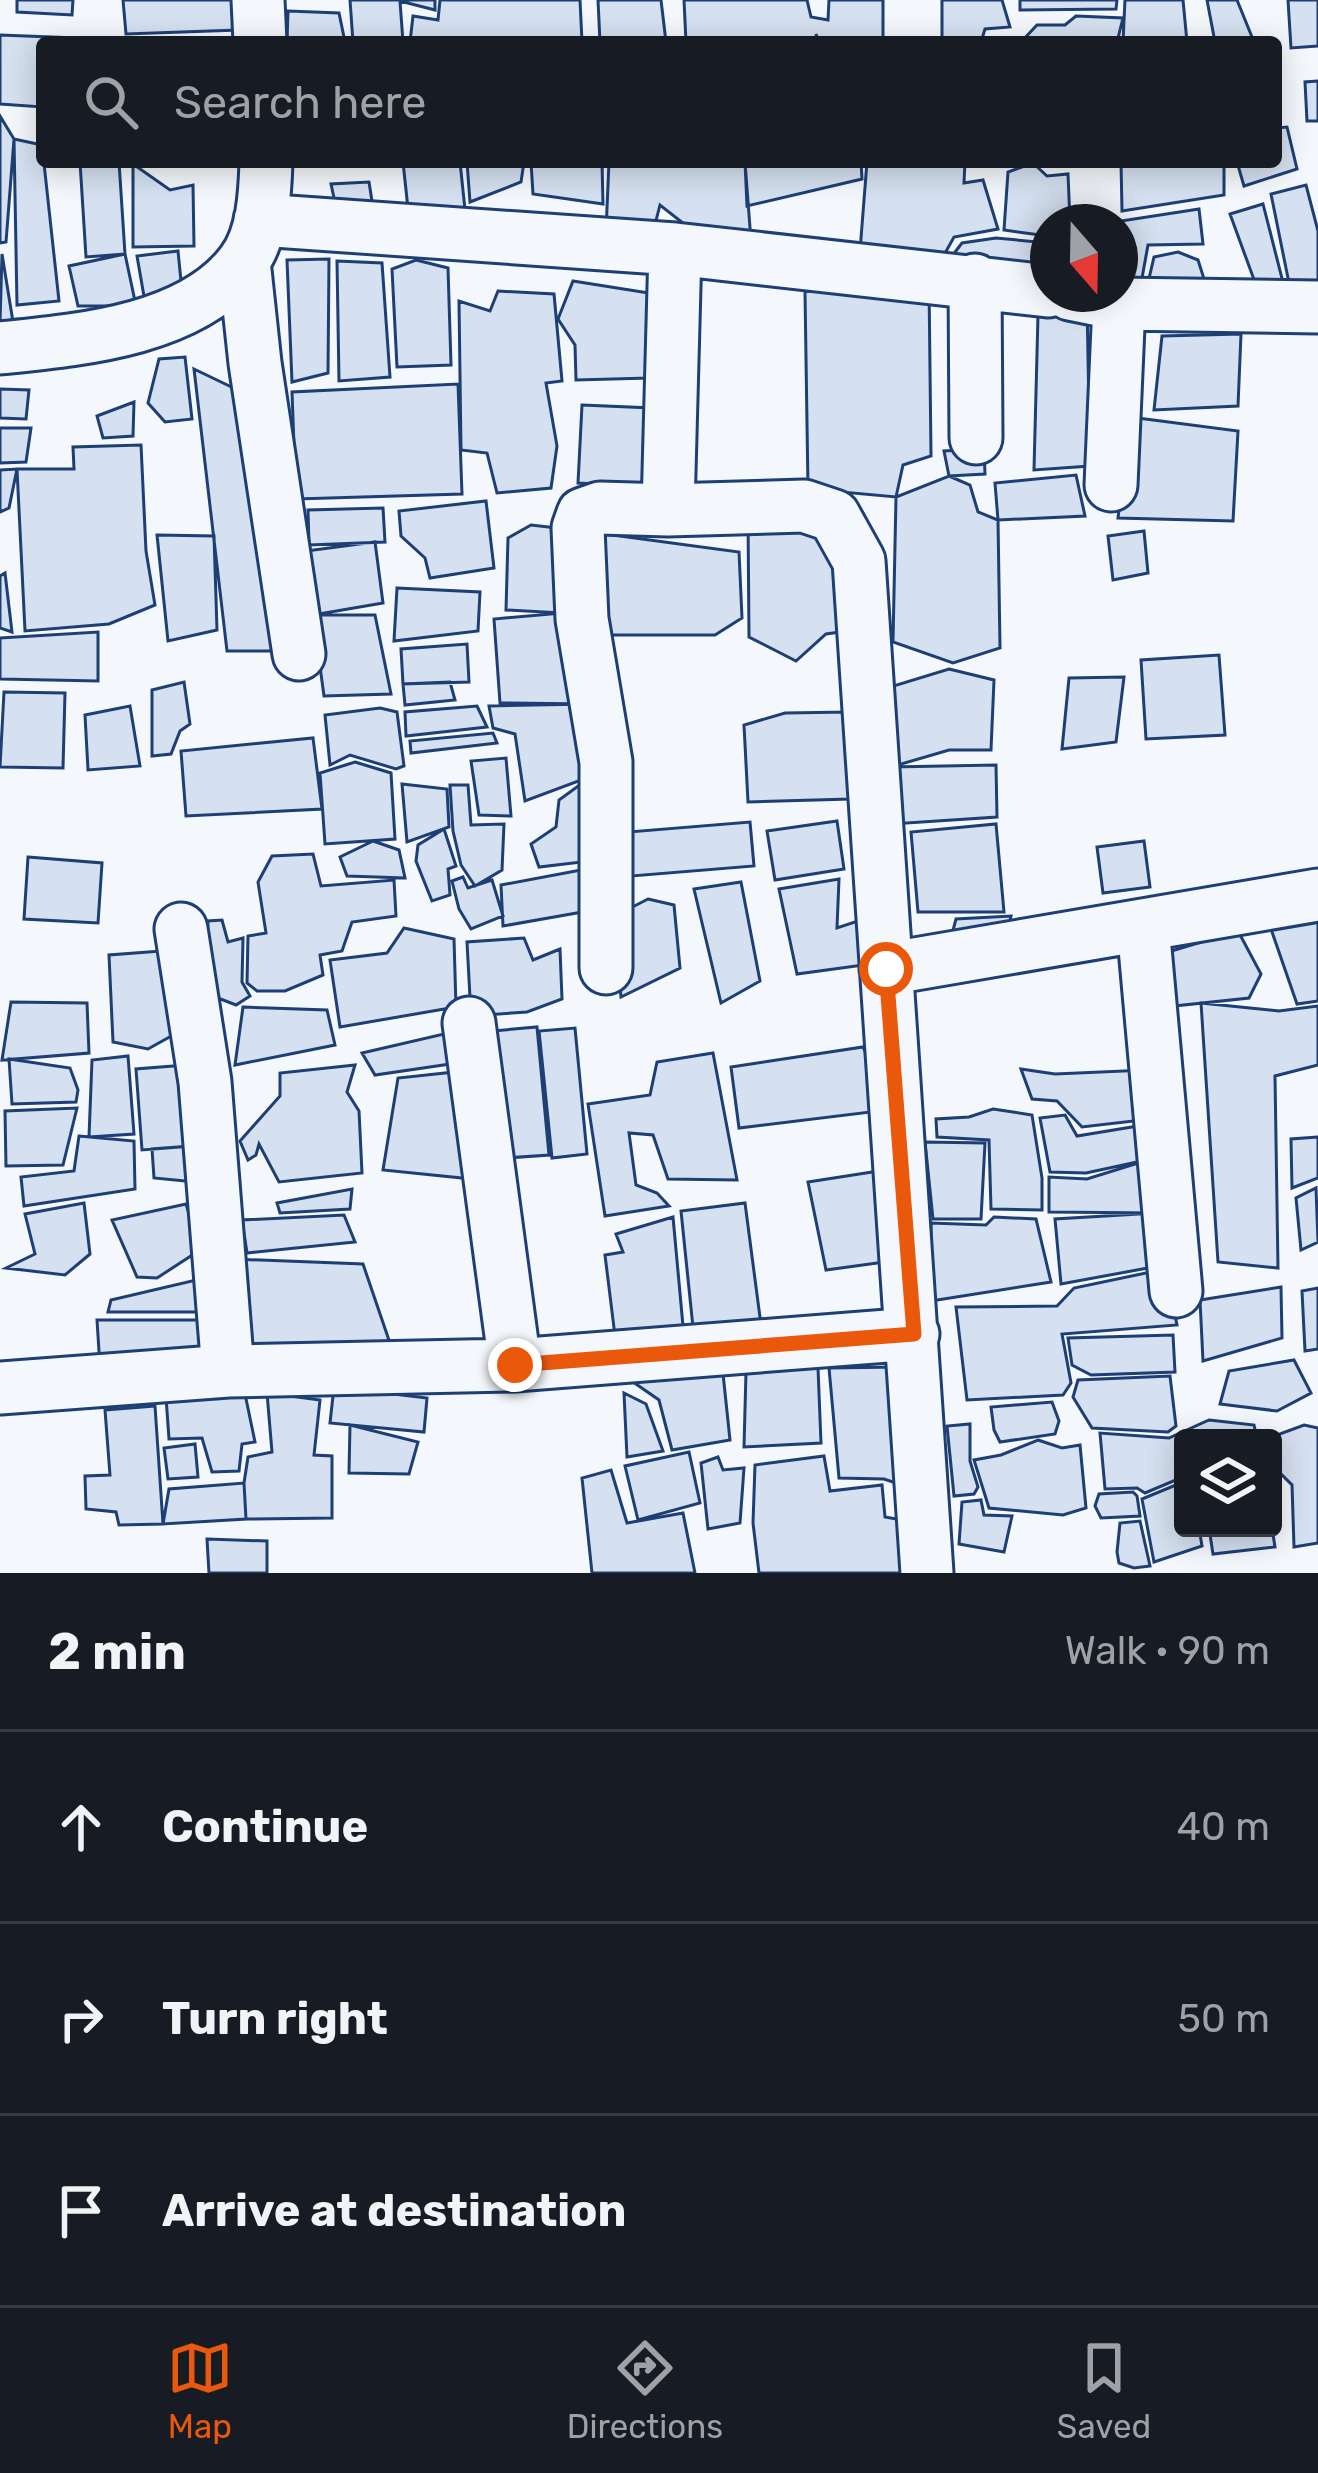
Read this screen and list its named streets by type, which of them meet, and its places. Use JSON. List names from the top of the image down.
{
  "north": "bottom",
  "page": {
    "search": "Search here",
    "heading": ["2 min", "Walk · 90 m"],
    "list": [
      ["Continue", "40 m"],
      ["Turn right", "50 m"],
      "Arrive at destination"
    ],
    "nav": ["Map", "Directions", "Saved"]
  }
}
